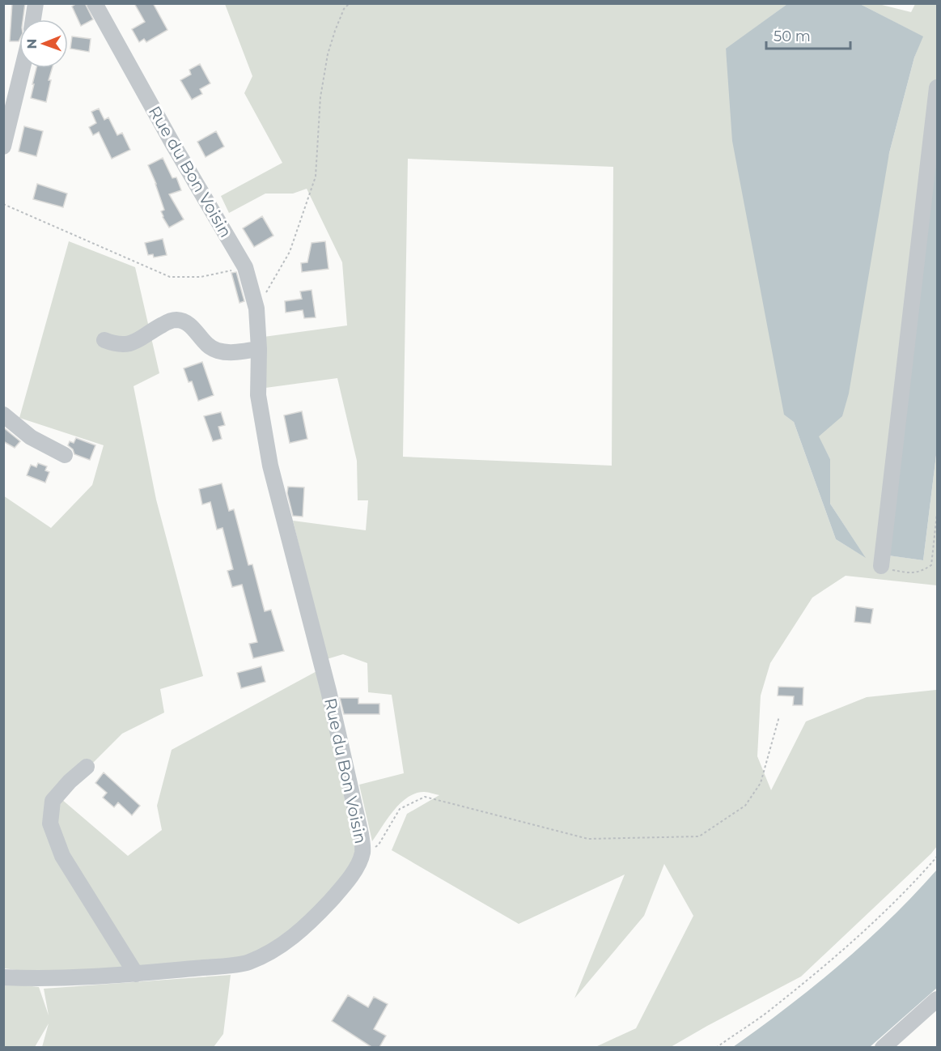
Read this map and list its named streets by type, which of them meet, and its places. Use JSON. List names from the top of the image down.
{
  "streets": {
    "street": ["Rue du Bon Voisin"]
  },
  "scale_bar": "50 m",
  "north": "left"
}
